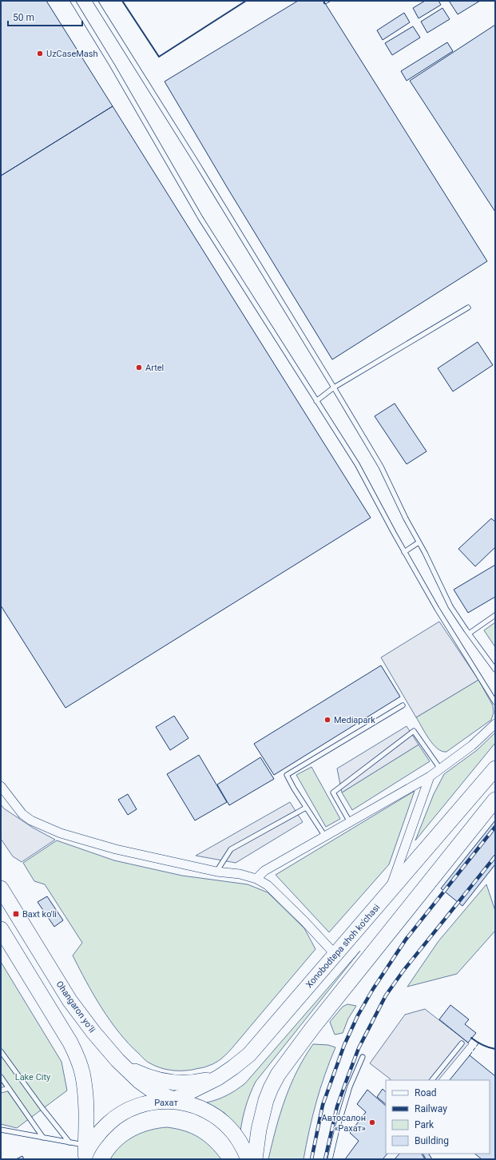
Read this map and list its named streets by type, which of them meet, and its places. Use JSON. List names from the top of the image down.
{
  "streets": {
    "highway": ["Xonobodtepa shoh ko'chasi", "Ohangaron yoʻli", "Рахат"]
  },
  "crossings": [
    ["Xonobodtepa shoh ko'chasi", "Ohangaron yoʻli"],
    ["Xonobodtepa shoh ko'chasi", "Рахат"],
    ["Ohangaron yoʻli", "Рахат"]
  ],
  "parks": ["Lake City"],
  "places": {
    "other": [
      "UzCaseMash",
      "Artel",
      "Mediapark",
      "Автосалон «Рахат»"
    ],
    "transit": ["Baxt ko'li"]
  },
  "legend": [
    "Road",
    "Railway",
    "Park",
    "Building"
  ],
  "scale_bar": "50 m"
}
